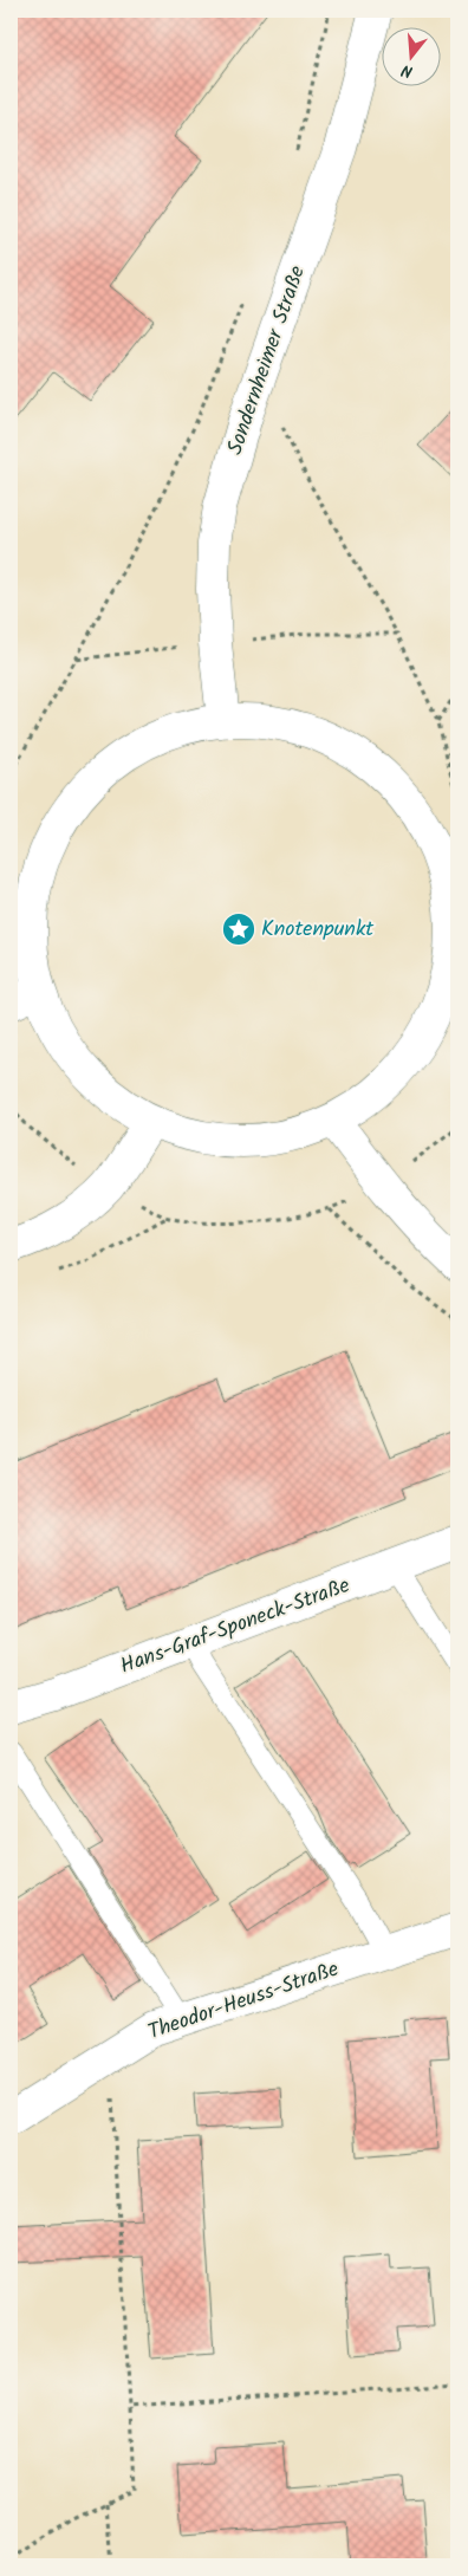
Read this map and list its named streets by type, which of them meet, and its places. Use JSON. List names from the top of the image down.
{
  "streets": {
    "main road": ["Sondernheimer Straße", "Hans-Graf-Sponeck-Straße", "Theodor-Heuss-Straße"]
  },
  "places": {
    "place": ["Knotenpunkt"]
  },
  "north": "bottom"
}
